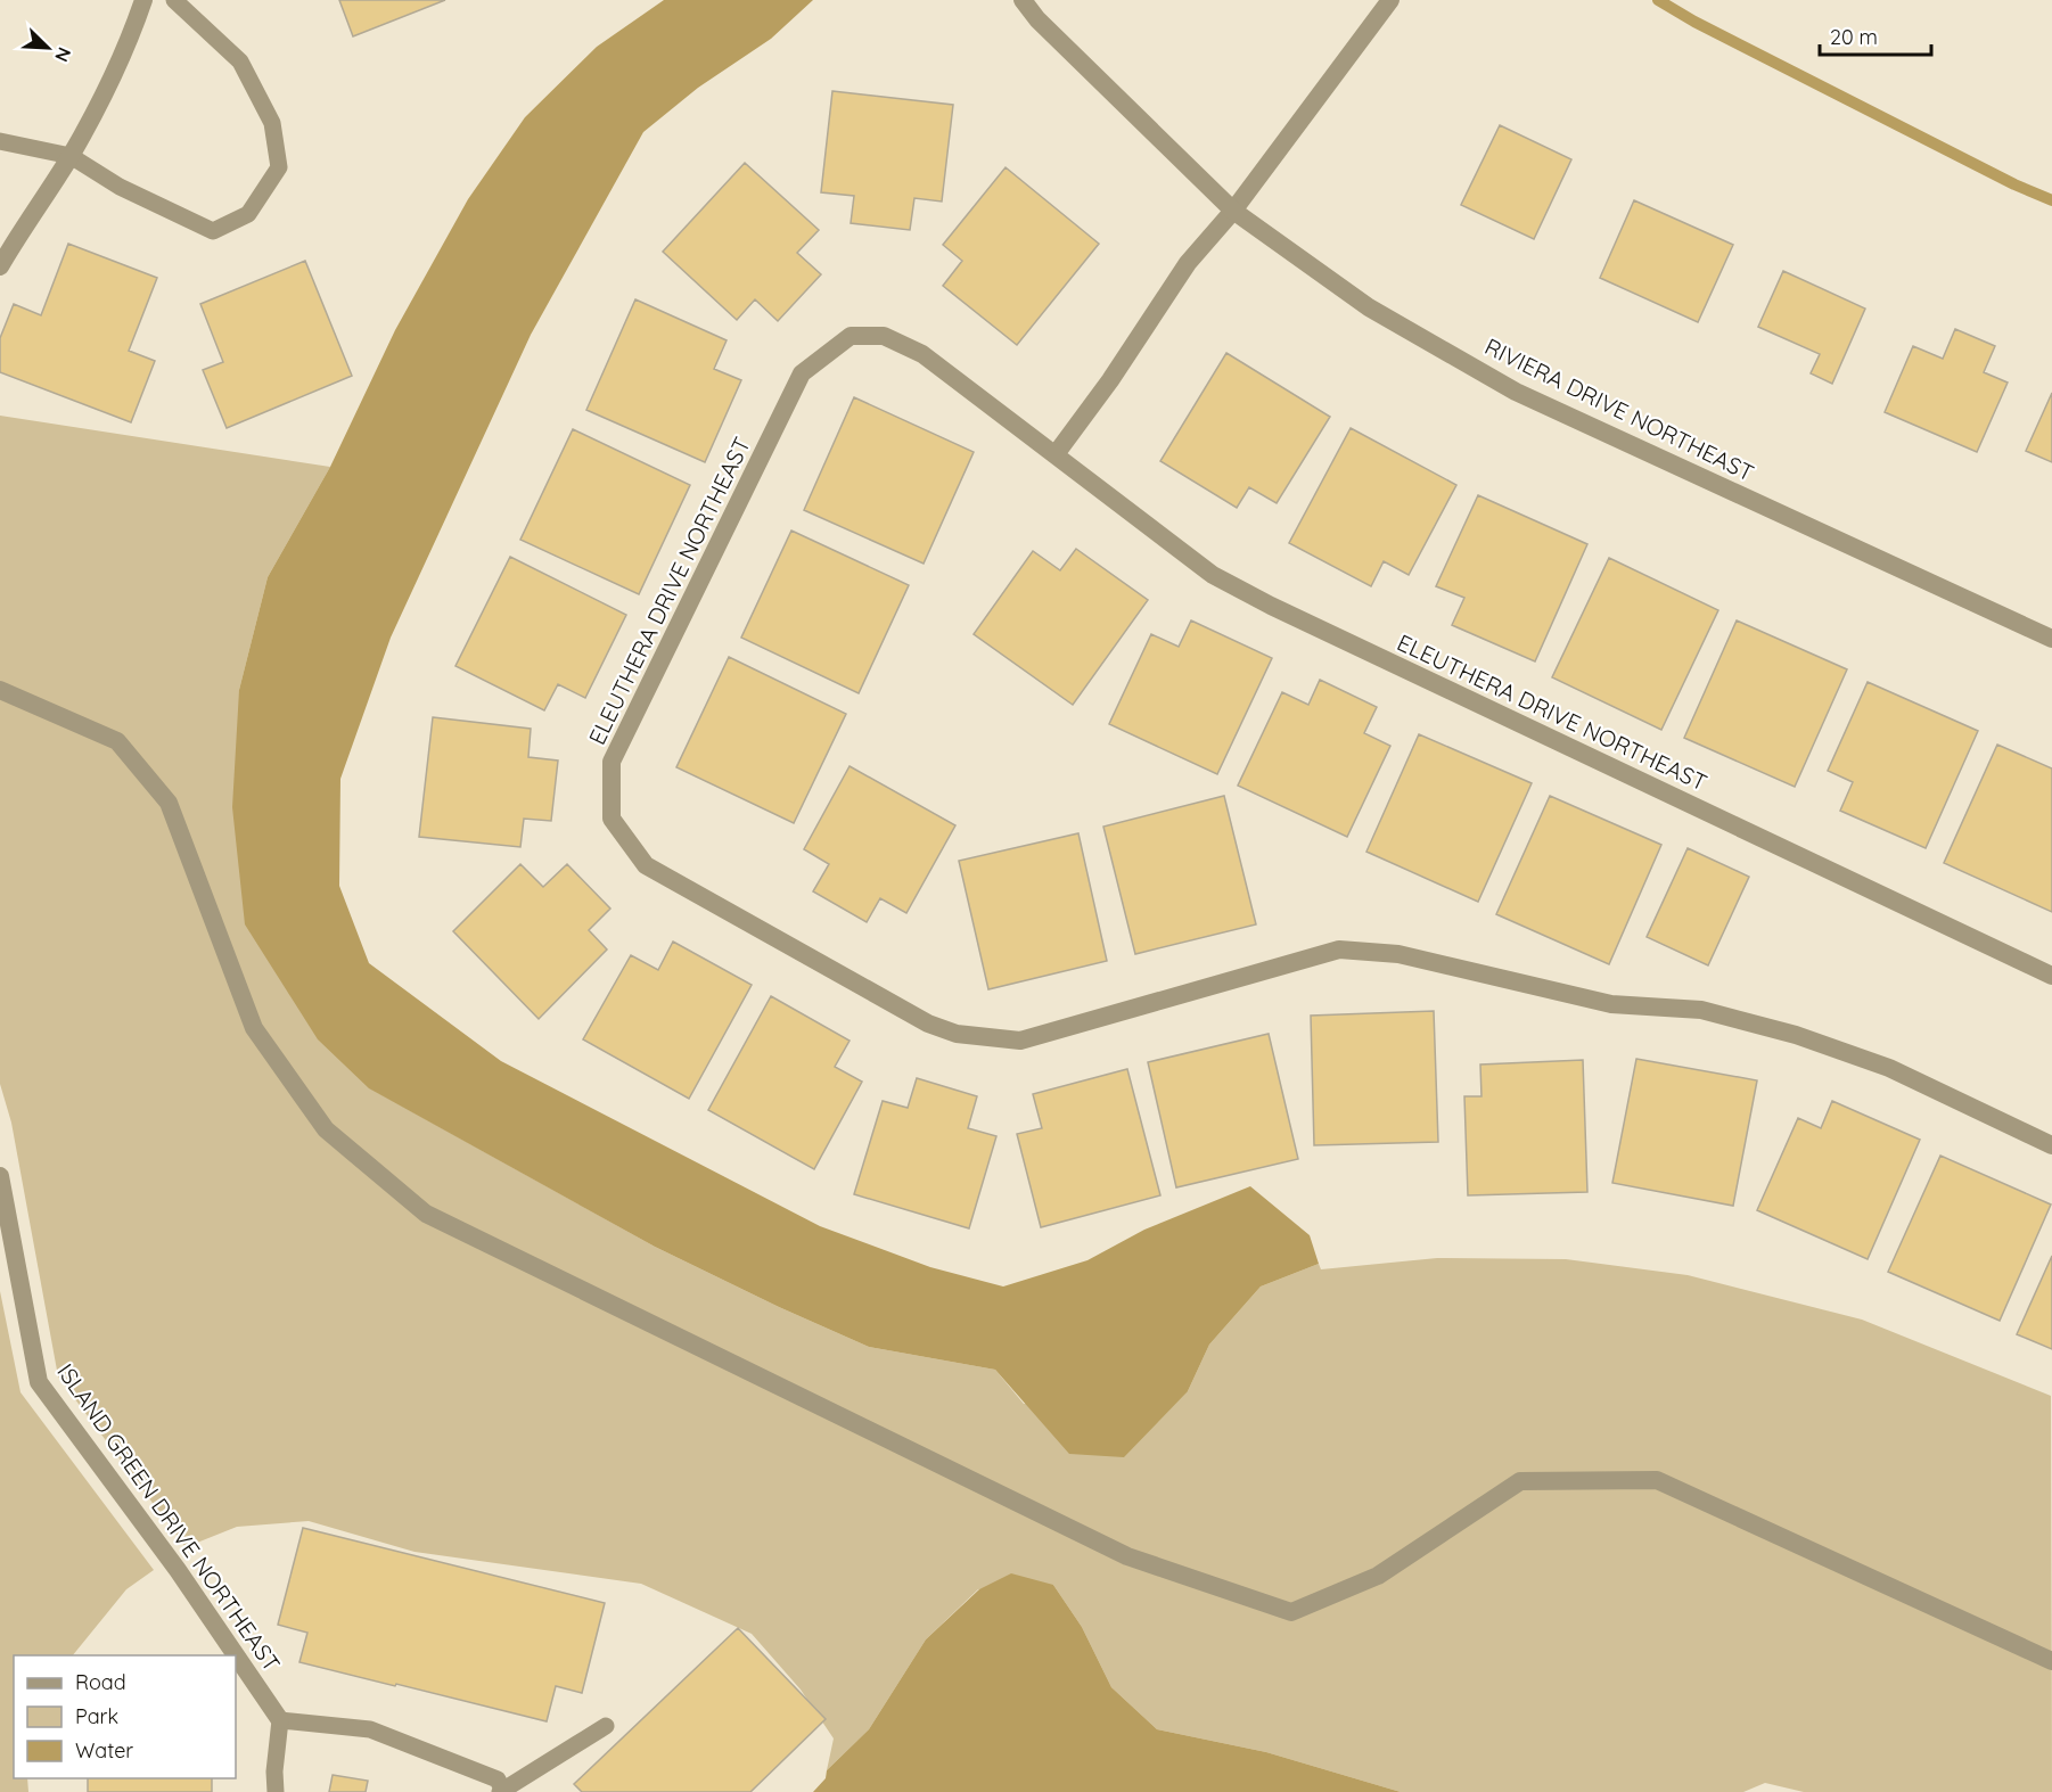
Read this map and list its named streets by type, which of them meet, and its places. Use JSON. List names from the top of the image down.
{
  "streets": {
    "street": ["RIVIERA DRIVE NORTHEAST", "ELEUTHERA DRIVE NORTHEAST", "ISLAND GREEN DRIVE NORTHEAST"]
  },
  "legend": ["Road", "Park", "Water"],
  "scale_bar": "20 m",
  "north": "bottom right"
}
